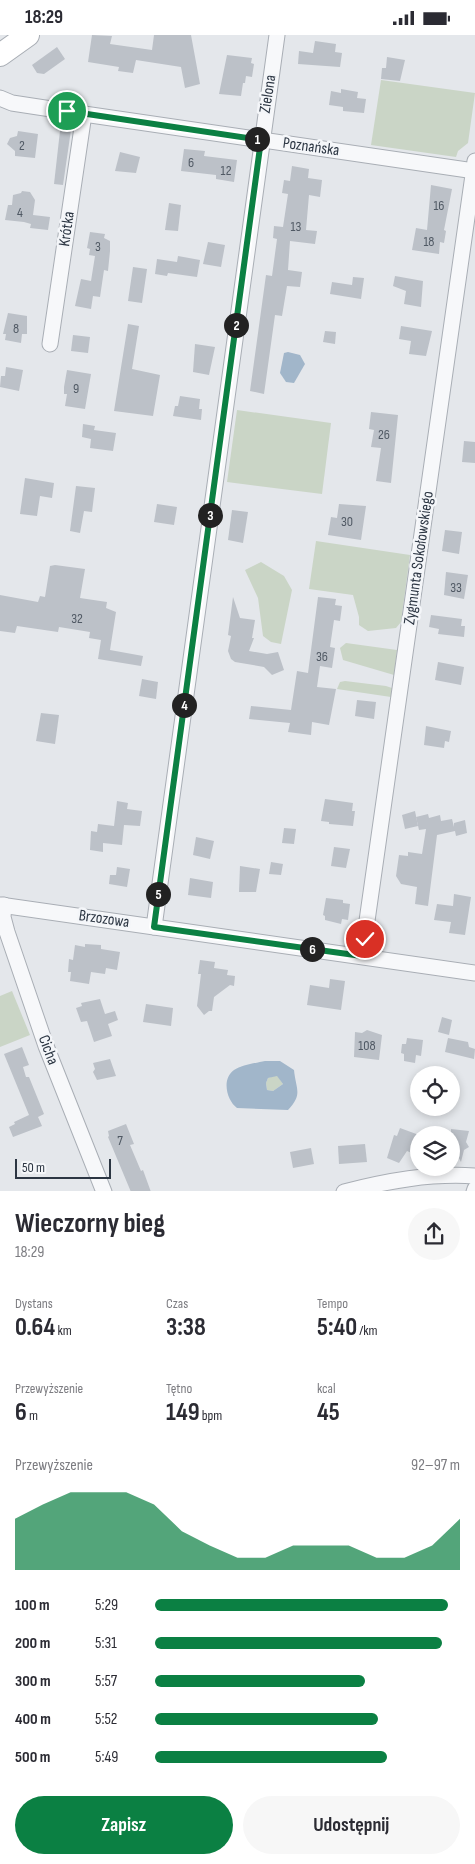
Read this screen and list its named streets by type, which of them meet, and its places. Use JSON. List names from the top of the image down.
{
  "streets": {
    "street": [
      "Zielona",
      "Poznańska",
      "Krótka",
      "Zygmunta Sokołowskiego",
      "Brzozowa",
      "Cicha"
    ]
  },
  "crossings": [
    ["Zielona", "Poznańska"],
    ["Zielona", "Brzozowa"],
    ["Poznańska", "Krótka"],
    ["Poznańska", "Zygmunta Sokołowskiego"],
    ["Zygmunta Sokołowskiego", "Brzozowa"],
    ["Brzozowa", "Cicha"]
  ],
  "house_numbers": [
    "2",
    "6",
    "12",
    "16",
    "4",
    "13",
    "18",
    "3",
    "8",
    "9",
    "26",
    "30",
    "33",
    "32",
    "36",
    "108",
    "7"
  ],
  "scale_bar": "50 m",
  "page": {
    "status": "18:29",
    "pins": [
      "1",
      "2",
      "3",
      "4",
      "5",
      "6"
    ],
    "scale": "50 m",
    "heading": ["Wieczorny bieg", "18:29"],
    "stats": [
      ["Dystans", "0.64 km"],
      ["Czas", "3:38"],
      ["Tempo", "5:40 /km"],
      ["Przewyższenie", "6 m"],
      ["Tętno", "149 bpm"],
      ["kcal", "45"]
    ],
    "chart": ["Przewyższenie", "92–97 m"],
    "list": [
      {
        "name": "100 m",
        "note": "5:29"
      },
      {
        "name": "200 m",
        "note": "5:31"
      },
      {
        "name": "300 m",
        "note": "5:57"
      },
      {
        "name": "400 m",
        "note": "5:52"
      },
      {
        "name": "500 m",
        "note": "5:49"
      }
    ],
    "buttons": ["Zapisz", "Udostępnij"]
  }
}
